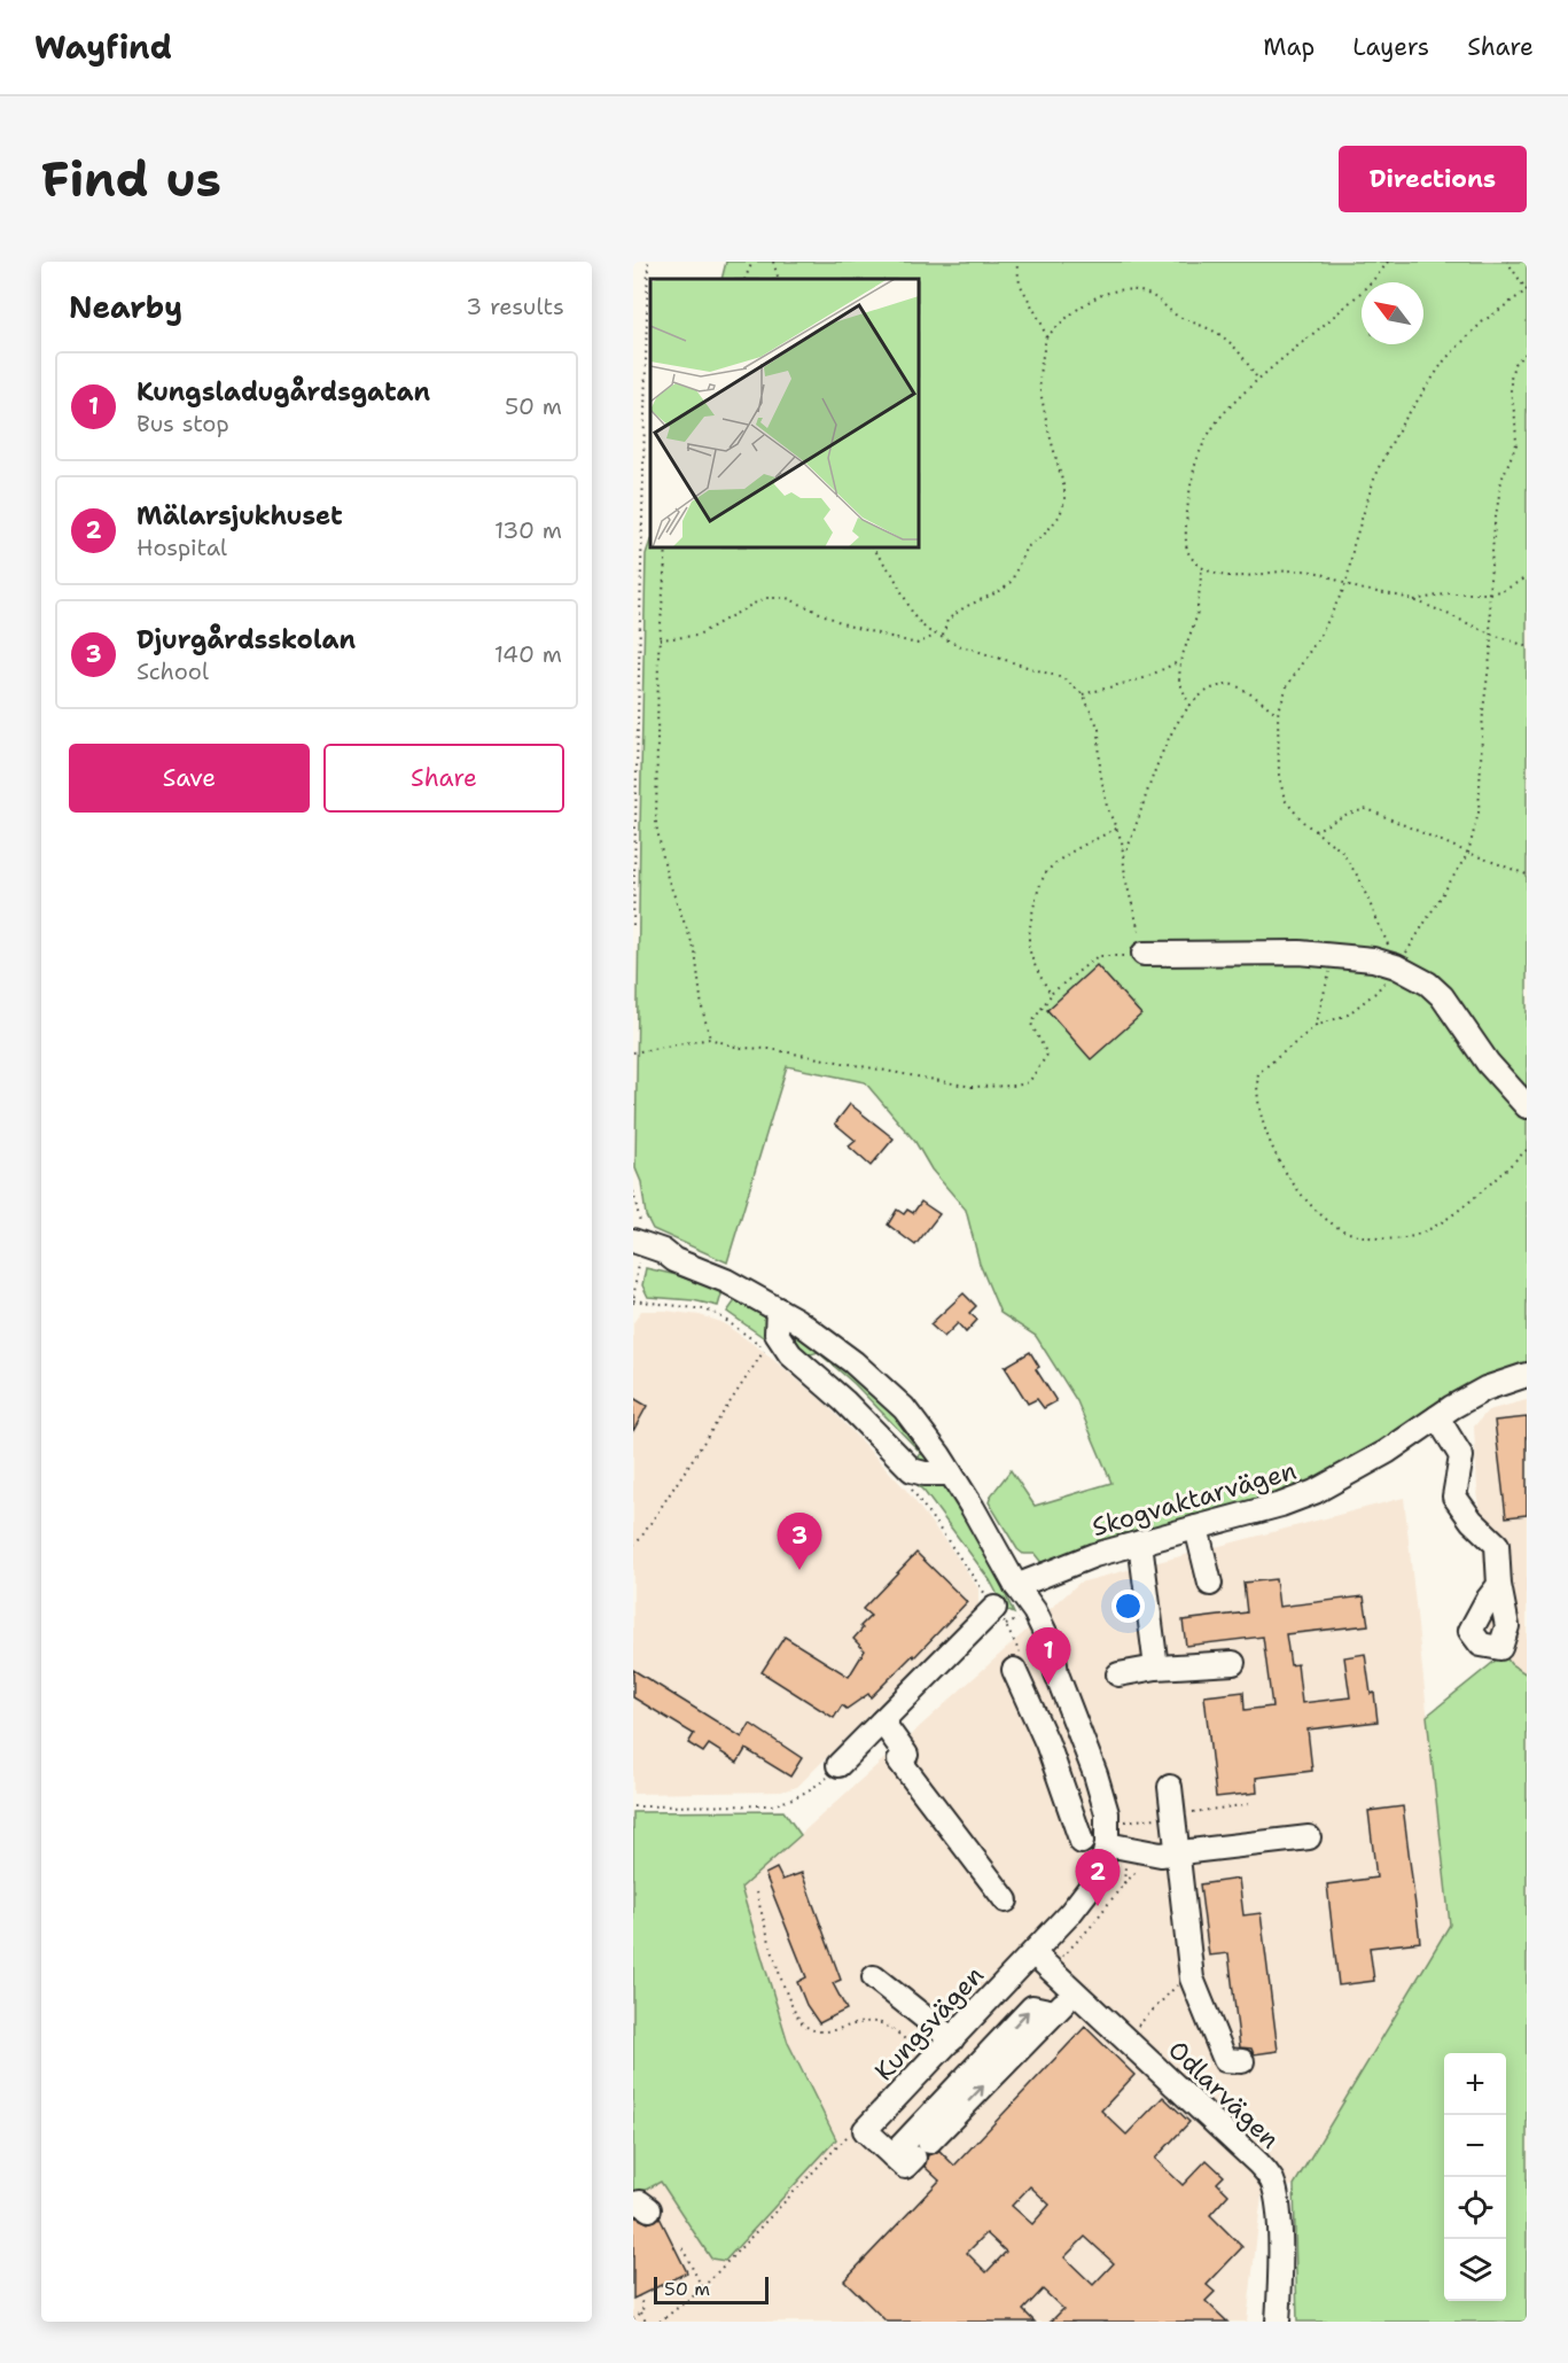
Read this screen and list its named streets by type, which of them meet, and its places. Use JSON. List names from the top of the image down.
{
  "streets": {
    "street": ["Skogvaktarvägen", "Kungsvägen", "Odlarvägen"]
  },
  "crossings": [
    ["Kungsvägen", "Odlarvägen"]
  ],
  "scale_bar": "50 m",
  "north": "top left",
  "page": {
    "header": "Wayfind",
    "nav": ["Map", "Layers", "Share"],
    "buttons": [
      "Directions",
      ["Save", "Share"]
    ],
    "title": "Find us",
    "heading": ["Nearby", "3 results"],
    "list": [
      {
        "mark": "1",
        "name": "Kungsladugårdsgatan",
        "note": "Bus stop",
        "value": "50 m"
      },
      {
        "mark": "2",
        "name": "Mälarsjukhuset",
        "note": "Hospital",
        "value": "130 m"
      },
      {
        "mark": "3",
        "name": "Djurgårdsskolan",
        "note": "School",
        "value": "140 m"
      }
    ],
    "pins": ["3", "1", "2"],
    "map_buttons": ["+", "−"],
    "scale": "50 m"
  }
}
